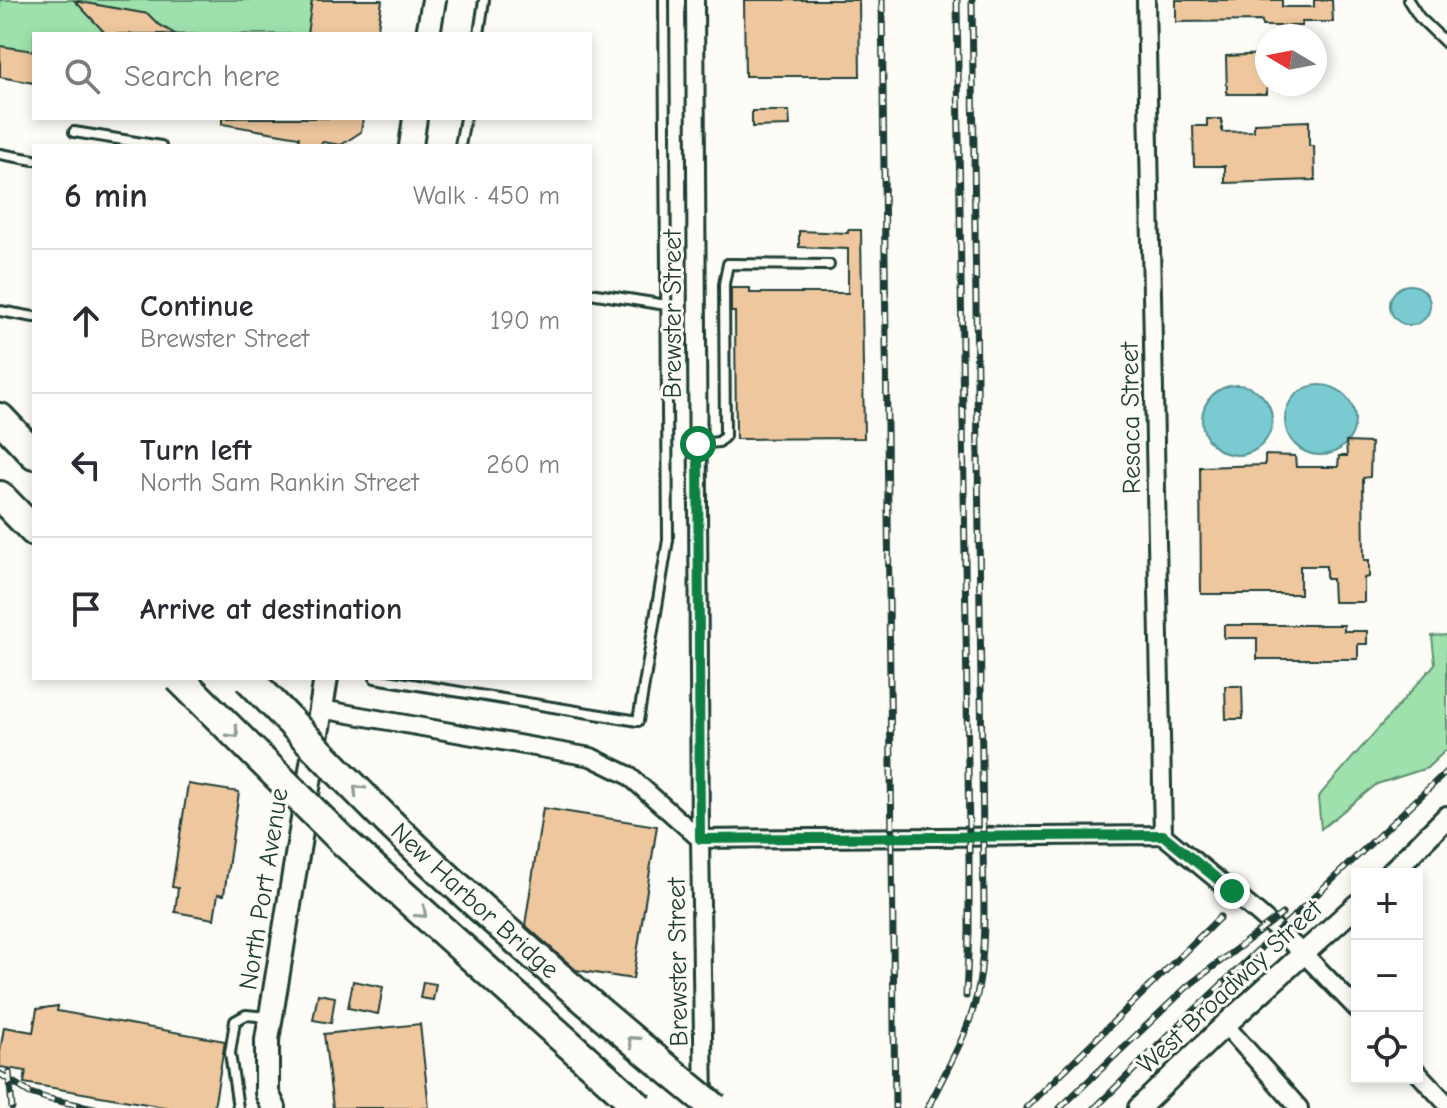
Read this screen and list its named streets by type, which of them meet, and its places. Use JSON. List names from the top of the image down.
{
  "streets": {
    "highway": ["New Harbor Bridge"],
    "main road": ["North Port Avenue"],
    "street": ["Brewster Street", "Resaca Street", "West Broadway Street"]
  },
  "north": "left",
  "page": {
    "search": "Search here",
    "heading": ["6 min", "Walk · 450 m"],
    "list": [
      ["Continue", "Brewster Street", "190 m"],
      ["Turn left", "North Sam Rankin Street", "260 m"],
      "Arrive at destination"
    ],
    "map_buttons": ["+", "−"]
  }
}
